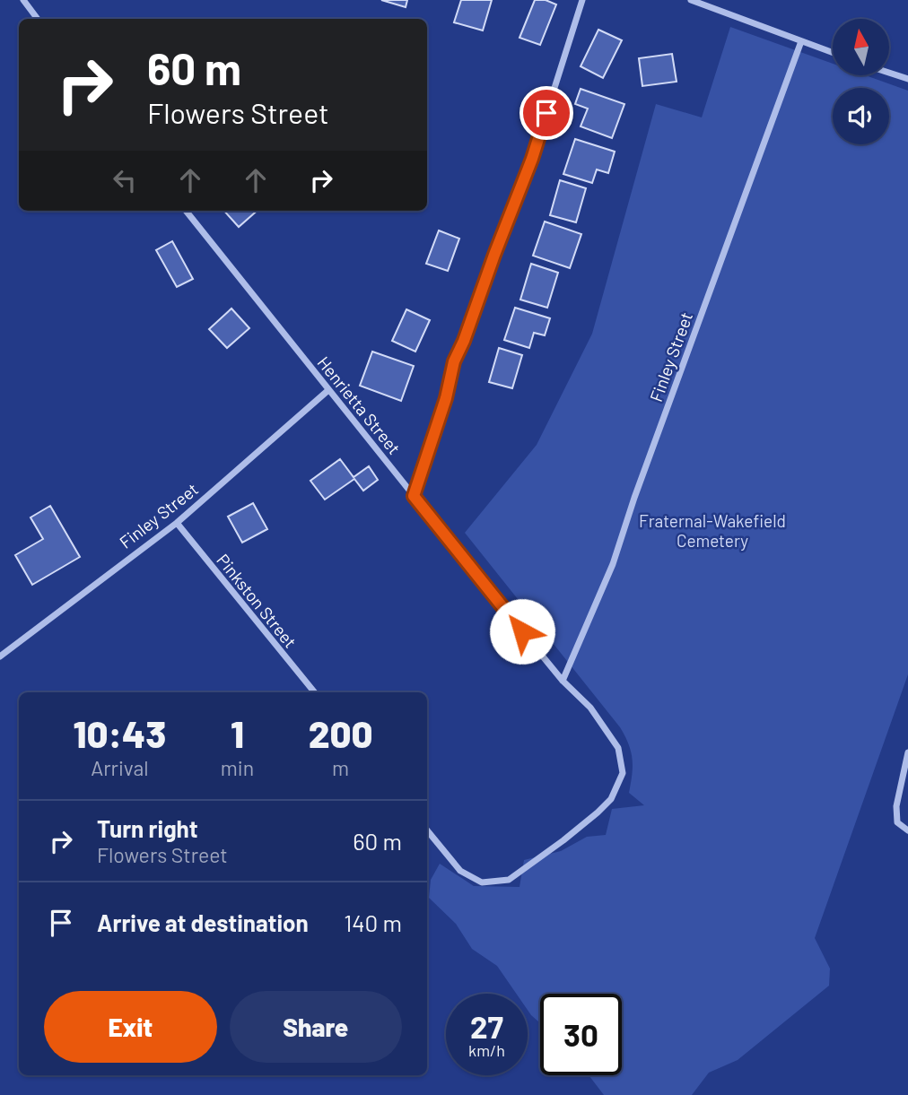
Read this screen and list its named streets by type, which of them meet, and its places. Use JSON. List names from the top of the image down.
{
  "streets": {
    "street": ["Finley Street", "Henrietta Street", "Pinkston Street"]
  },
  "crossings": [
    ["Finley Street", "Henrietta Street"],
    ["Finley Street", "Pinkston Street"]
  ],
  "parks": ["Fraternal-Wakefield Cemetery"],
  "north": "top",
  "page": {
    "turn": ["60 m", "Flowers Street"],
    "eta": [
      "10:43",
      "Arrival",
      "1",
      "min",
      "200",
      "m"
    ],
    "list": [
      {
        "name": "Turn right",
        "note": "Flowers Street",
        "value": "60 m"
      },
      {
        "name": "Arrive at destination",
        "value": "140 m"
      }
    ],
    "buttons": ["Exit", "Share"],
    "speed": "27 km/h",
    "limit": "30"
  }
}
